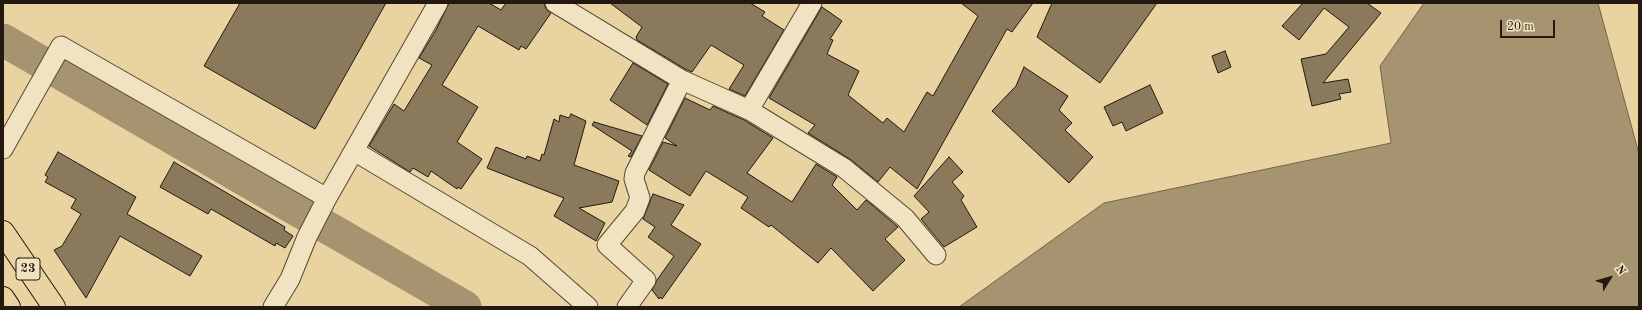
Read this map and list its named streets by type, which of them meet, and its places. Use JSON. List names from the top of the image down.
{
  "streets": {
    "highway": ["23"]
  },
  "scale_bar": "20 m",
  "north": "top right"
}
